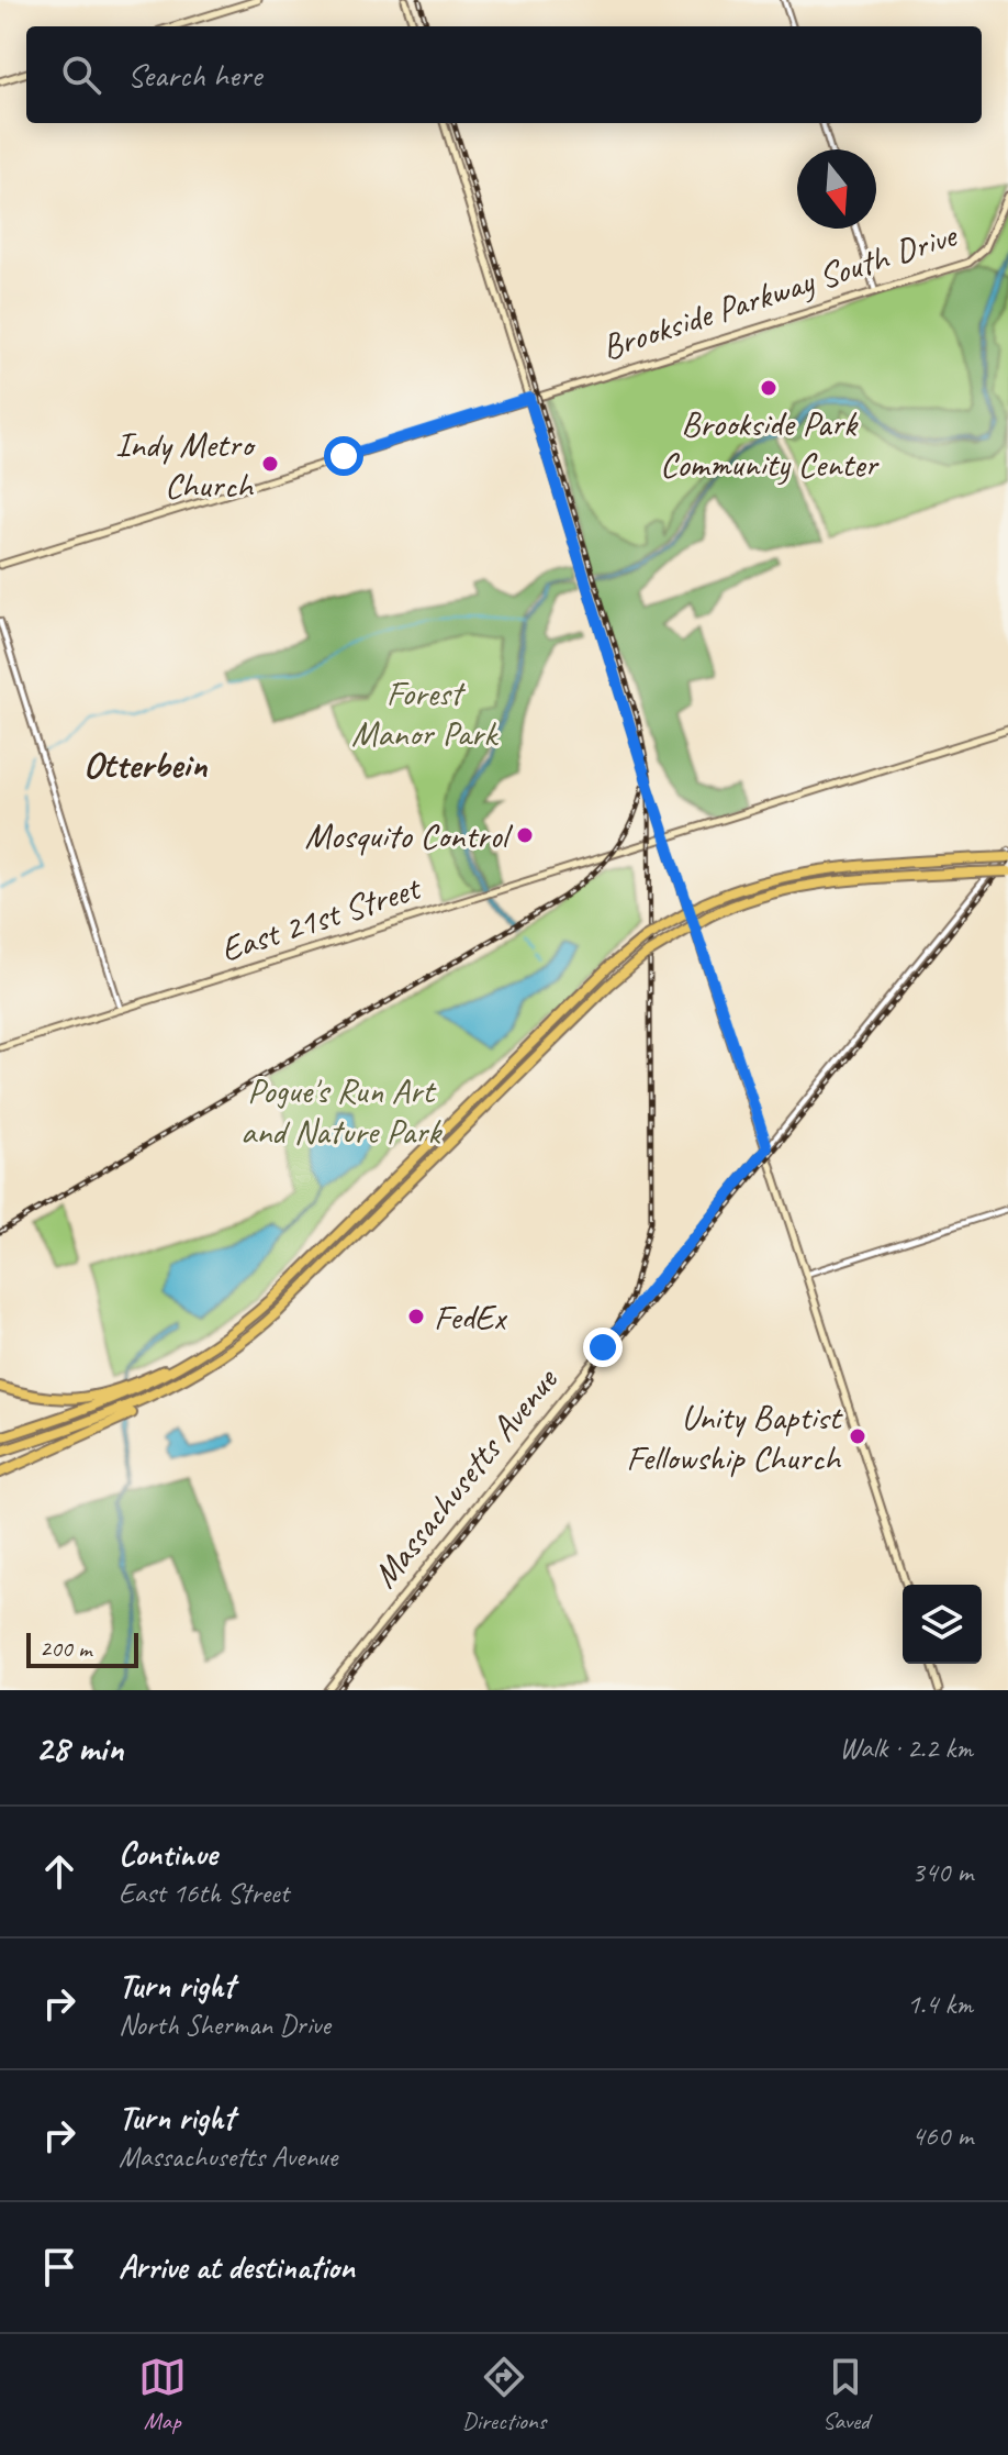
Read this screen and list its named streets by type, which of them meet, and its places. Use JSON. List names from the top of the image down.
{
  "streets": {
    "main road": ["Brookside Parkway South Drive", "East 21st Street", "Massachusetts Avenue"]
  },
  "districts": ["Otterbein"],
  "parks": ["Forest Manor Park", "Pogue's Run Art and Nature Park"],
  "places": [
    "Brookside Park Community Center",
    "Indy Metro Church",
    "Mosquito Control",
    "FedEx",
    "Unity Baptist Fellowship Church"
  ],
  "scale_bar": "200 m",
  "north": "bottom",
  "page": {
    "search": "Search here",
    "scale": "200 m",
    "heading": ["28 min", "Walk · 2.2 km"],
    "list": [
      ["Continue", "East 16th Street", "340 m"],
      ["Turn right", "North Sherman Drive", "1.4 km"],
      ["Turn right", "Massachusetts Avenue", "460 m"],
      "Arrive at destination"
    ],
    "nav": ["Map", "Directions", "Saved"]
  }
}
